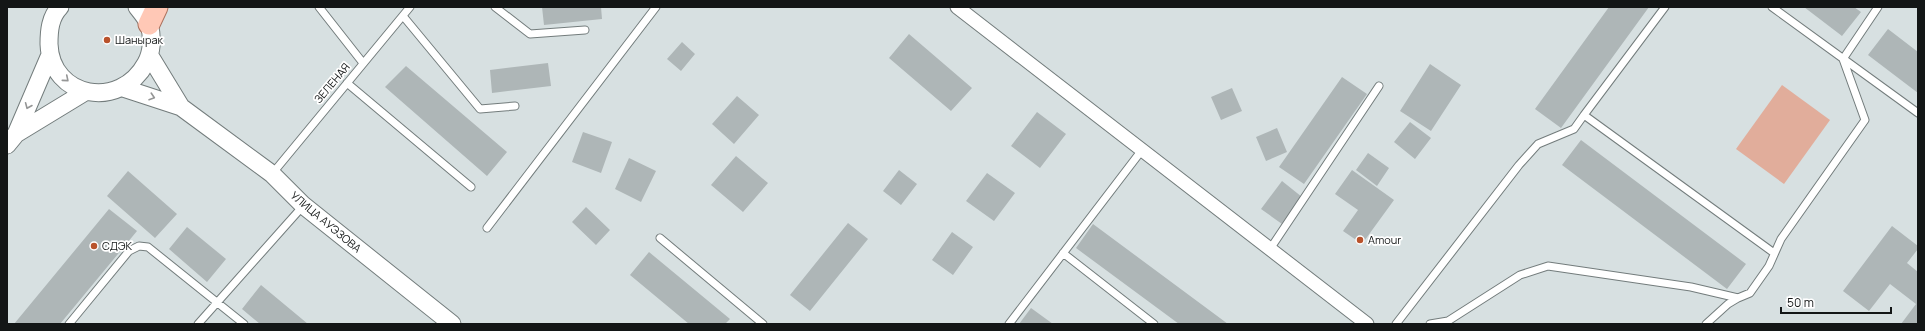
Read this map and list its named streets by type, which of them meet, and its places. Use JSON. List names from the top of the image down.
{
  "streets": {
    "street": ["УЛИЦА АУЭЗОВА"],
    "lane": ["ЗЕЛЕНАЯ"]
  },
  "crossings": [
    ["ЗЕЛЕНАЯ", "УЛИЦА АУЭЗОВА"]
  ],
  "places": ["Шанырак", "Amour", "СДЭК"],
  "scale_bar": "50 m"
}
